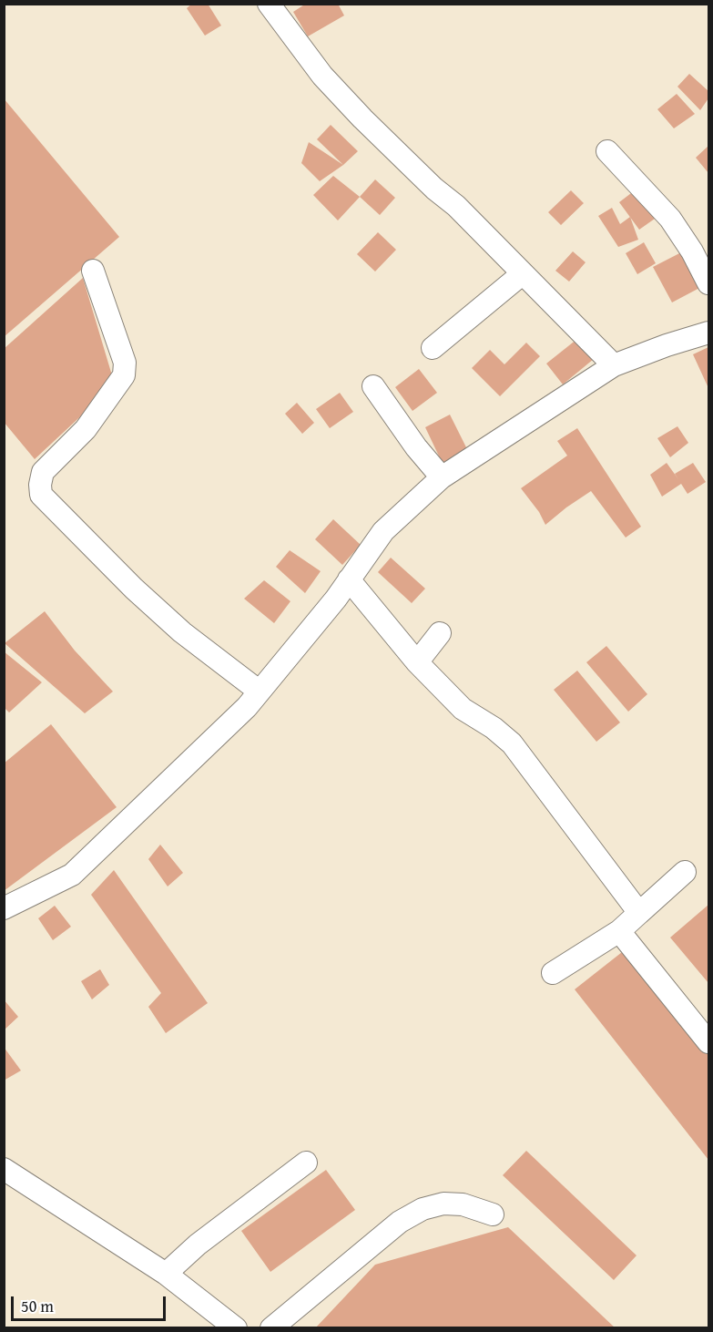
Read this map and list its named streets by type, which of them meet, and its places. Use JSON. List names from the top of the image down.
{
  "scale_bar": "50 m"
}
